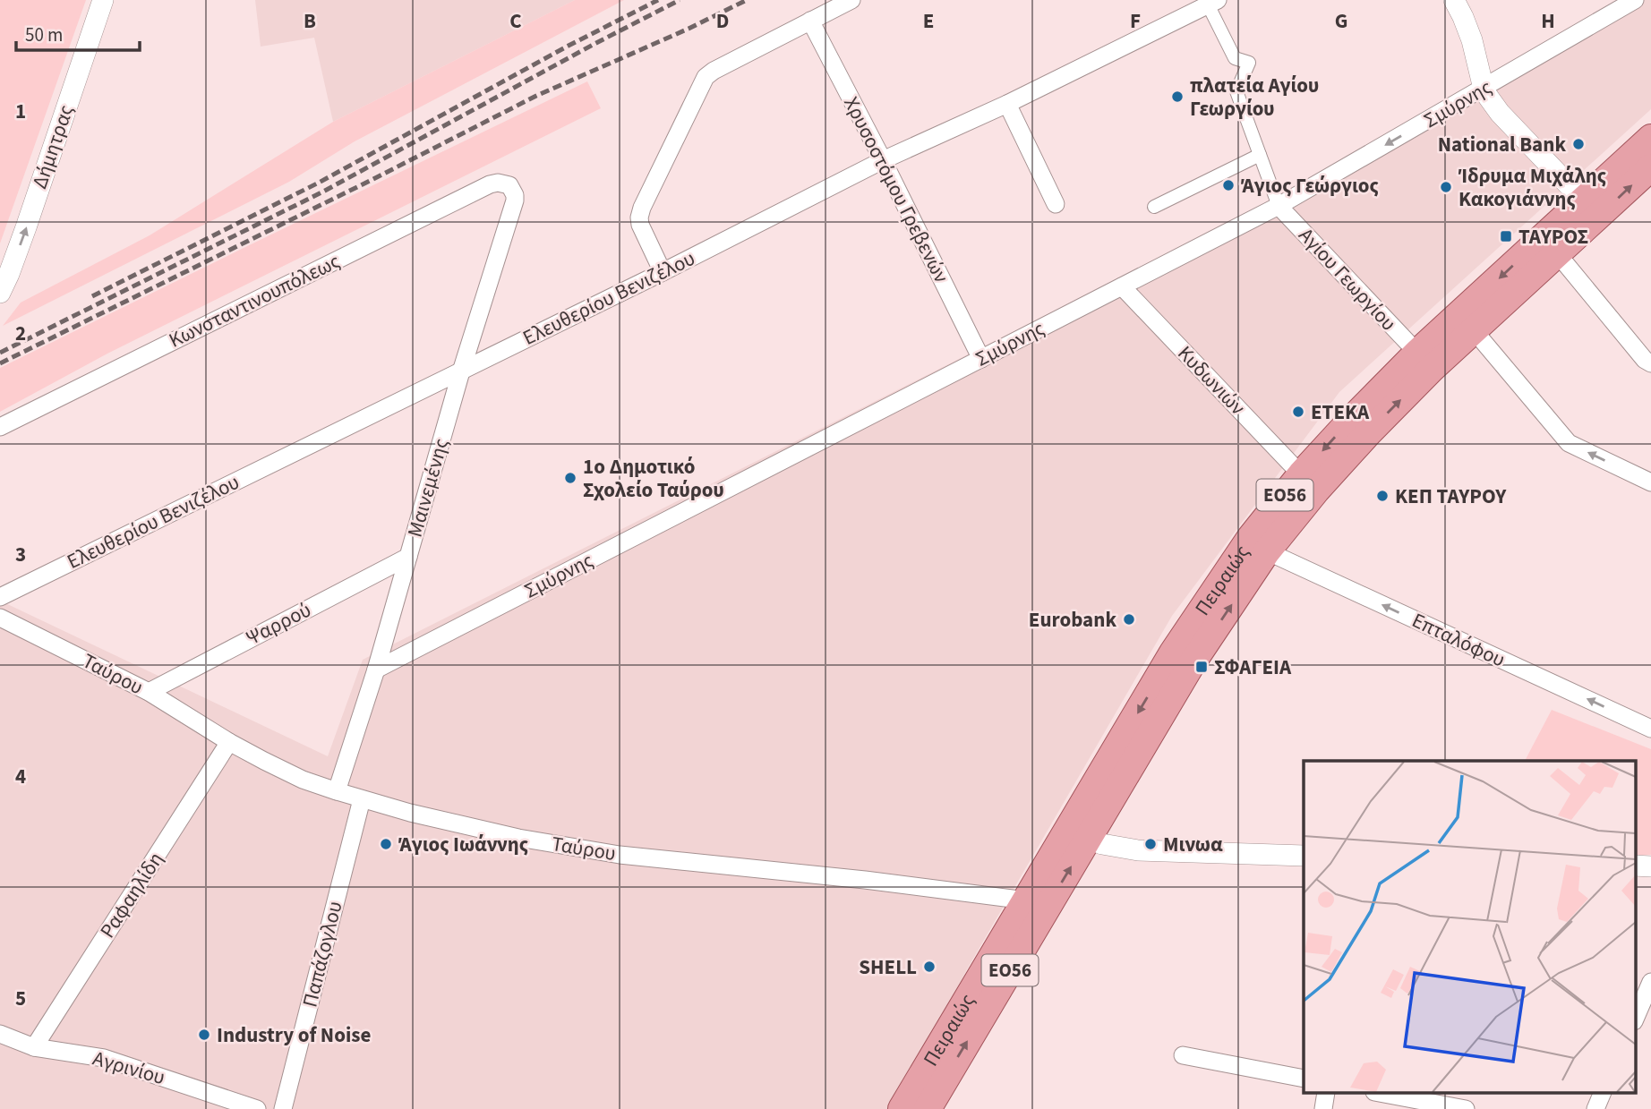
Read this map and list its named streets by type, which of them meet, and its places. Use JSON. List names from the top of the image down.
{
  "streets": {
    "main road": ["ΕΟ56", "Πειραιώς"],
    "street": [
      "Σμύρνης",
      "Δήμητρας",
      "Χρυσοστόμου Γρεβενών",
      "Αγίου Γεωργίου",
      "Ελευθερίου Βενιζέλου",
      "Κωνσταντινουπόλεως",
      "Κυδωνιών",
      "Μαινεμένης",
      "Ψαρρού",
      "Επταλόφου",
      "Ταύρου",
      "Ραφαηλίδη",
      "Παπάζογλου",
      "Αγρινίου"
    ]
  },
  "crossings": [
    ["Σμύρνης", "Χρυσοστόμου Γρεβενών"],
    ["Σμύρνης", "Αγίου Γεωργίου"],
    ["Σμύρνης", "Κυδωνιών"],
    ["Σμύρνης", "Μαινεμένης"],
    ["Χρυσοστόμου Γρεβενών", "Ελευθερίου Βενιζέλου"],
    ["Αγίου Γεωργίου", "Πειραιώς"],
    ["Ελευθερίου Βενιζέλου", "Μαινεμένης"],
    ["Κωνσταντινουπόλεως", "Μαινεμένης"],
    ["Κυδωνιών", "Πειραιώς"],
    ["Μαινεμένης", "Ψαρρού"],
    ["Μαινεμένης", "Ταύρου"],
    ["Πειραιώς", "Επταλόφου"],
    ["Πειραιώς", "Ταύρου"],
    ["Ψαρρού", "Ταύρου"],
    ["Ταύρου", "Ραφαηλίδη"],
    ["Ταύρου", "Παπάζογλου"],
    ["Ραφαηλίδη", "Αγρινίου"]
  ],
  "one_way": ["Δήμητρας", "Επταλόφου"],
  "places": {
    "other": [
      "πλατεία Αγίου Γεωργίου",
      "National Bank",
      "Άγιος Γεώργιος",
      "Ίδρυμα Μιχάλης Κακογιάννης",
      "ΕΤΕΚΑ",
      "1ο Δημοτικό Σχολείο Ταύρου",
      "ΚΕΠ ΤΑΥΡΟΥ",
      "Eurobank",
      "Άγιος Ιωάννης",
      "Μινωα",
      "SHELL",
      "Industry of Noise"
    ],
    "transit": ["ΤΑΥΡΟΣ", "ΣΦΑΓΕΙΑ"]
  },
  "scale_bar": "50 m",
  "grid": {
    "columns": [
      "B",
      "C",
      "D",
      "E",
      "F",
      "G",
      "H"
    ],
    "rows": [
      "1",
      "2",
      "3",
      "4",
      "5"
    ]
  }
}
